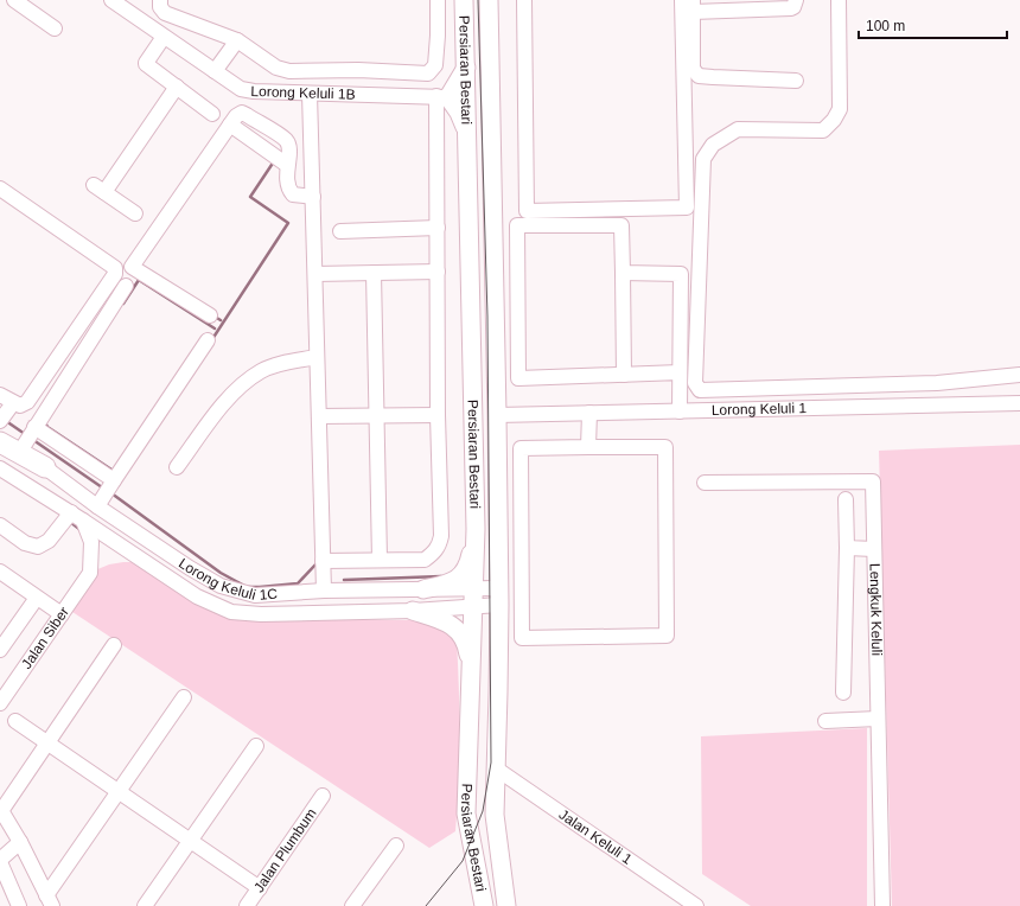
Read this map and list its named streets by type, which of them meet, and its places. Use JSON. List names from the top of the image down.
{
  "streets": {
    "main road": ["Persiaran Bestari"],
    "street": [
      "Lorong Keluli 1B",
      "Lorong Keluli 1",
      "Lorong Keluli 1C",
      "Lengkuk Keluli",
      "Jalan Siber",
      "Jalan Keluli 1",
      "Jalan Plumbum"
    ]
  },
  "crossings": [
    ["Persiaran Bestari", "Lorong Keluli 1B"],
    ["Persiaran Bestari", "Lorong Keluli 1"],
    ["Persiaran Bestari", "Lorong Keluli 1C"],
    ["Persiaran Bestari", "Jalan Keluli 1"],
    ["Lorong Keluli 1C", "Jalan Siber"]
  ],
  "scale_bar": "100 m"
}
